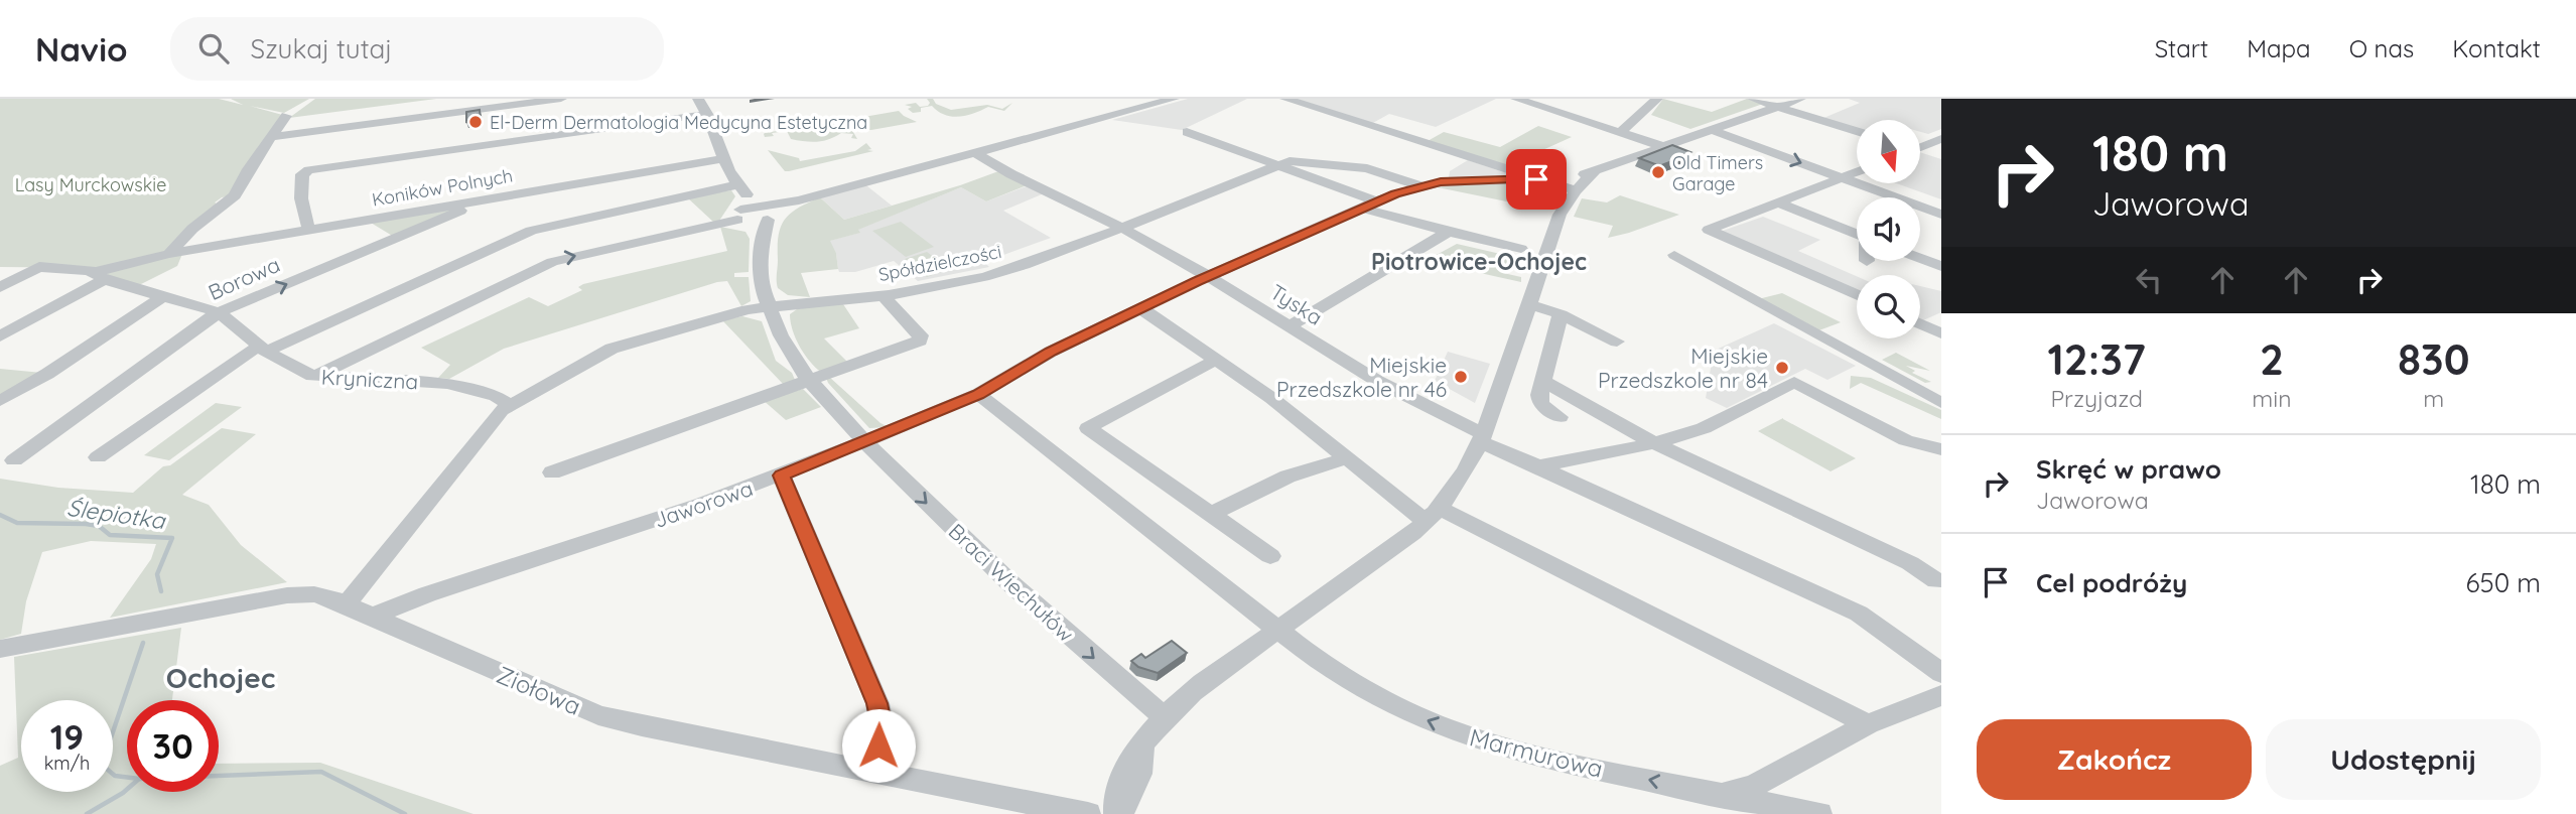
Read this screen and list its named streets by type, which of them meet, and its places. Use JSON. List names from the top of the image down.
{
  "streets": {
    "street": [
      "Koników Polnych",
      "Spółdzielczości",
      "Borowa",
      "Tyska",
      "Kryniczna",
      "Jaworowa",
      "Braci Wiechułów",
      "Ziołowa",
      "Marmurowa"
    ]
  },
  "crossings": [
    ["Koników Polnych", "Borowa"],
    ["Koników Polnych", "Kryniczna"],
    ["Spółdzielczości", "Tyska"],
    ["Spółdzielczości", "Kryniczna"],
    ["Spółdzielczości", "Jaworowa"],
    ["Spółdzielczości", "Braci Wiechułów"],
    ["Borowa", "Kryniczna"],
    ["Tyska", "Jaworowa"],
    ["Jaworowa", "Braci Wiechułów"],
    ["Jaworowa", "Ziołowa"],
    ["Jaworowa", "Marmurowa"]
  ],
  "one_way": ["Braci Wiechułów"],
  "districts": ["Piotrowice-Ochojec", "Ochojec"],
  "water": ["Ślepiotka"],
  "parks": ["Lasy Murckowskie"],
  "places": [
    "El-Derm Dermatologia Medycyna Estetyczna",
    "Old Timers Garage",
    "Miejskie Przedszkole nr 84",
    "Miejskie Przedszkole nr 46"
  ],
  "north": "bottom",
  "page": {
    "header": "Navio",
    "search": "Szukaj tutaj",
    "nav": [
      "Start",
      "Mapa",
      "O nas",
      "Kontakt"
    ],
    "turn": ["180 m", "Jaworowa"],
    "eta": [
      "12:37",
      "Przyjazd",
      "2",
      "min",
      "830",
      "m"
    ],
    "list": [
      {
        "name": "Skręć w prawo",
        "note": "Jaworowa",
        "value": "180 m"
      },
      {
        "name": "Cel podróży",
        "value": "650 m"
      }
    ],
    "speed": "19 km/h",
    "limit": "30",
    "buttons": ["Zakończ", "Udostępnij"]
  }
}
